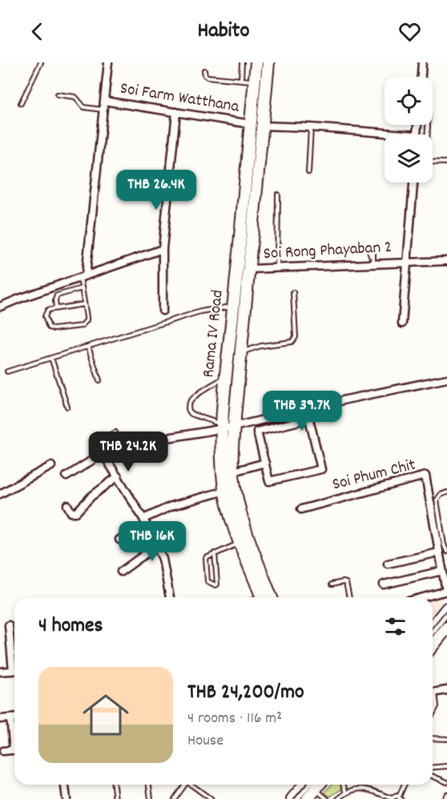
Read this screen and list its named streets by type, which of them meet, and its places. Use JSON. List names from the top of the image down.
{
  "streets": {
    "main road": ["Rama IV Road"],
    "street": ["Soi Farm Watthana", "Soi Rong Phayaban 2", "Soi Phum Chit"]
  },
  "crossings": [
    ["Soi Farm Watthana", "Rama IV Road"],
    ["Soi Rong Phayaban 2", "Rama IV Road"]
  ],
  "page": {
    "header": "Habito",
    "price": [
      "THB 26.4K",
      "THB 39.7K",
      "THB 24.2K",
      "THB 16K"
    ],
    "heading": "4 homes",
    "list": [
      {
        "name": "THB 24,200/mo",
        "note": "4 rooms · 116 m² · House"
      }
    ]
  }
}
